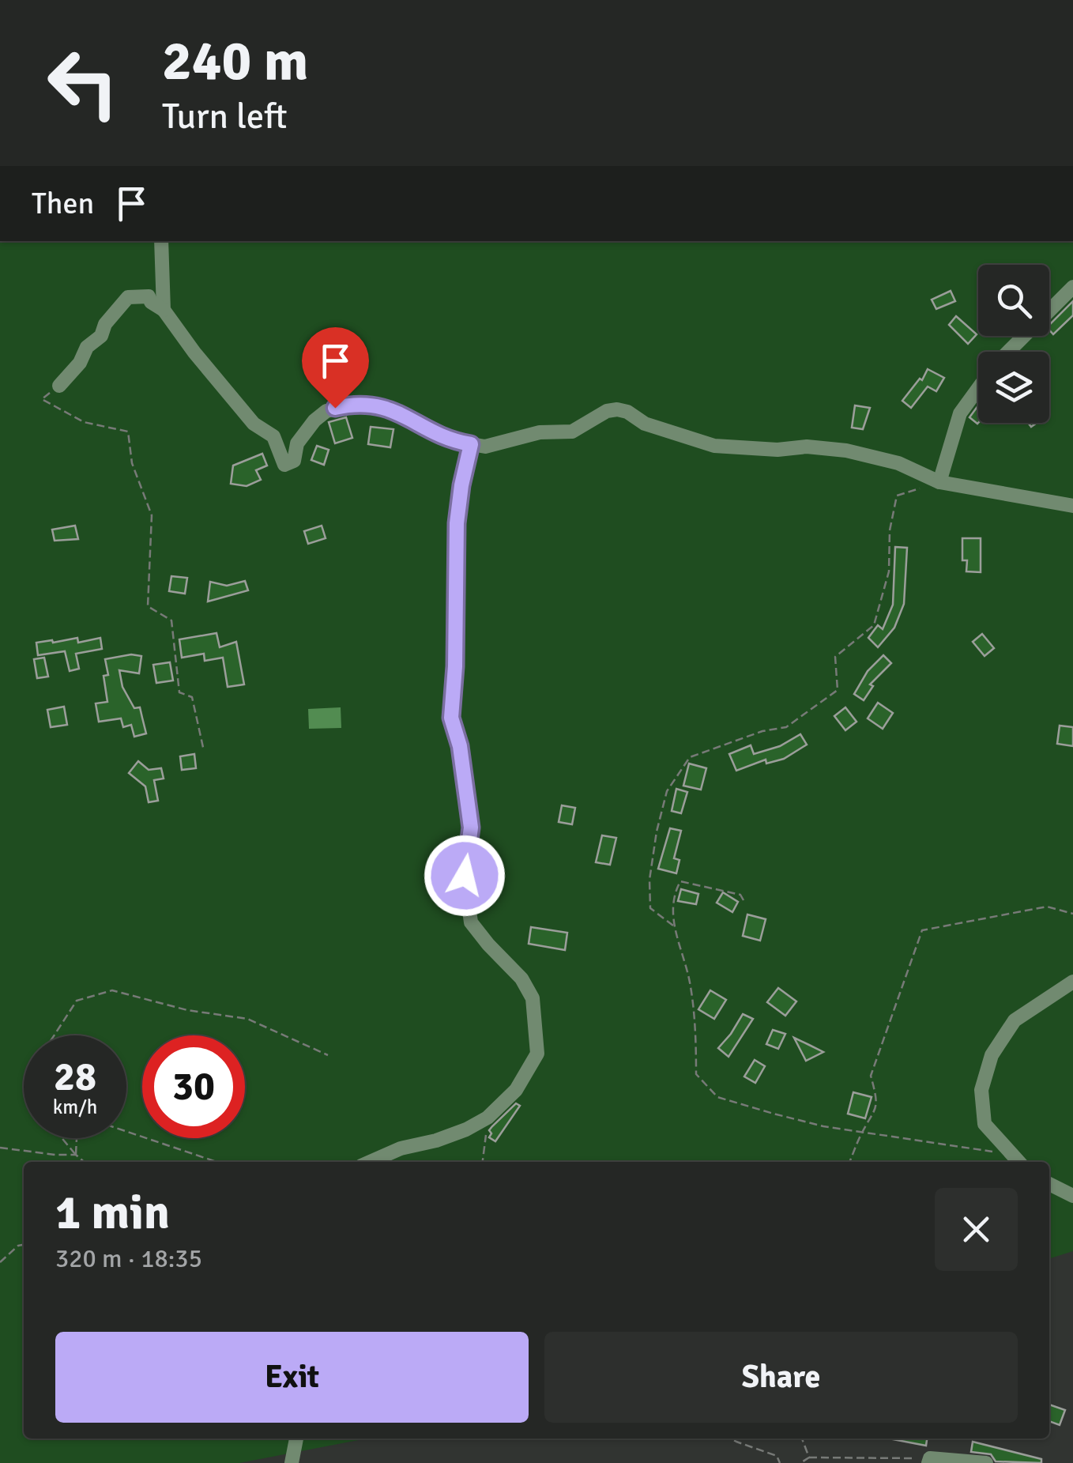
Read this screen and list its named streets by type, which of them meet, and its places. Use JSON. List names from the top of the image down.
{
  "page": {
    "turn": ["240 m", "Turn left"],
    "then": "Then",
    "speed": "28 km/h",
    "limit": "30",
    "heading": ["1 min", "320 m · 18:35"],
    "buttons": ["Exit", "Share"]
  }
}
